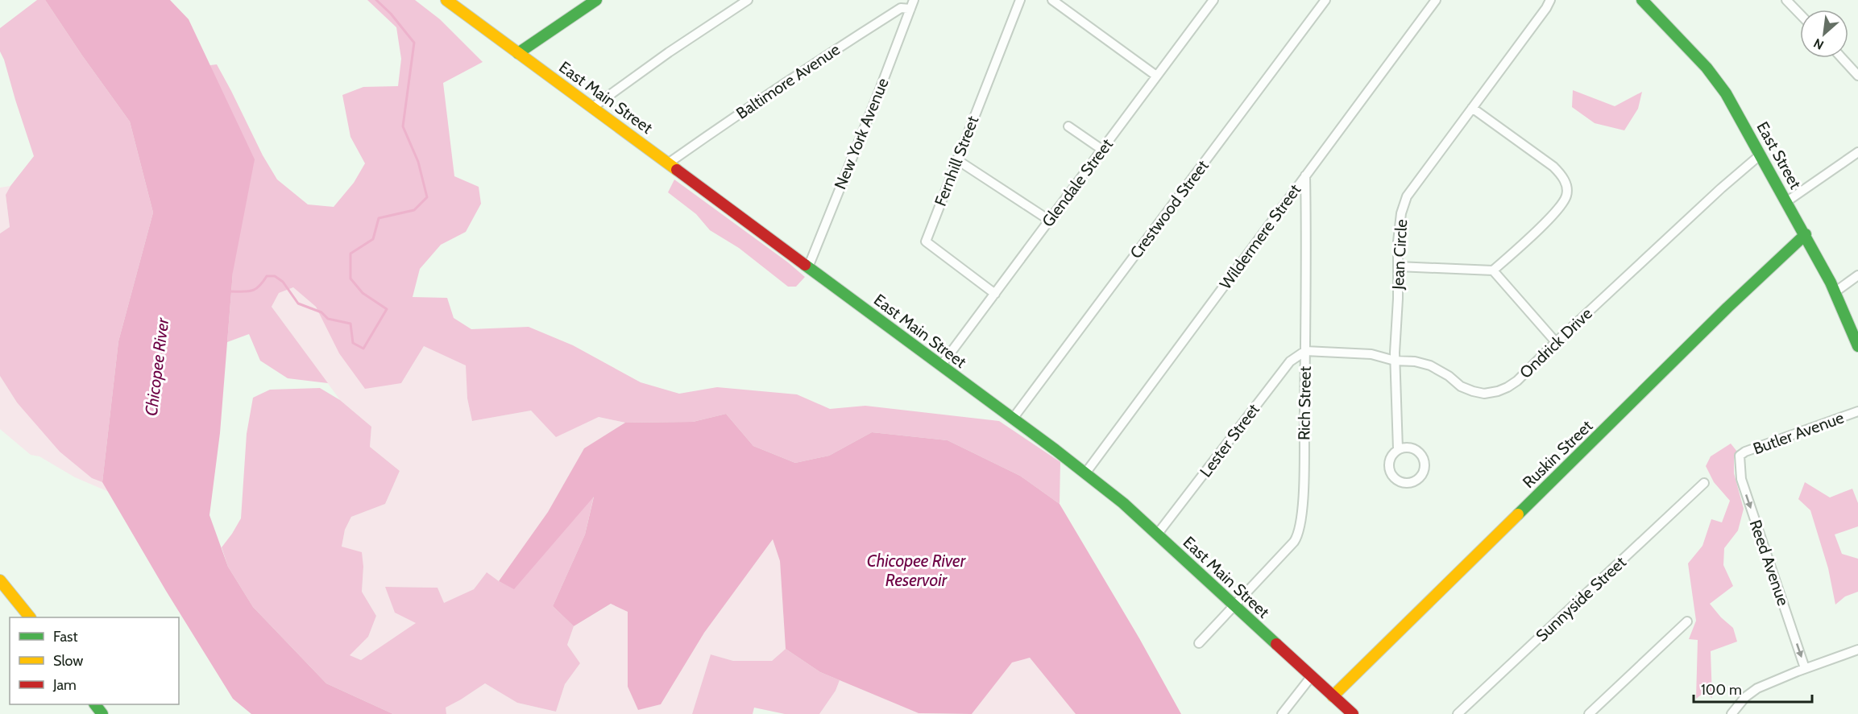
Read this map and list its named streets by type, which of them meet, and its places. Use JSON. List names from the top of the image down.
{
  "streets": {
    "main road": ["East Main Street", "East Street", "Ruskin Street"],
    "street": [
      "Baltimore Avenue",
      "New York Avenue",
      "Fernhill Street",
      "Glendale Street",
      "Crestwood Street",
      "Wildermere Street",
      "Jean Circle",
      "Ondrick Drive",
      "Rich Street",
      "Butler Avenue",
      "Lester Street",
      "Reed Avenue",
      "Sunnyside Street"
    ]
  },
  "crossings": [
    ["Baltimore Avenue", "East Main Street"],
    ["Baltimore Avenue", "New York Avenue"],
    ["East Main Street", "New York Avenue"],
    ["East Main Street", "Glendale Street"],
    ["East Main Street", "Crestwood Street"],
    ["East Main Street", "Wildermere Street"],
    ["East Main Street", "Rich Street"],
    ["East Main Street", "Lester Street"],
    ["East Main Street", "Ruskin Street"],
    ["East Street", "Ondrick Drive"],
    ["East Street", "Ruskin Street"],
    ["Fernhill Street", "Glendale Street"],
    ["Wildermere Street", "Rich Street"],
    ["Jean Circle", "Ondrick Drive"],
    ["Ondrick Drive", "Rich Street"],
    ["Ondrick Drive", "Lester Street"],
    ["Rich Street", "Lester Street"],
    ["Butler Avenue", "Reed Avenue"]
  ],
  "one_way": ["Reed Avenue"],
  "water": ["Chicopee River", "Chicopee River Reservoir"],
  "legend": ["Fast", "Slow", "Jam"],
  "scale_bar": "100 m",
  "north": "bottom left"
}
